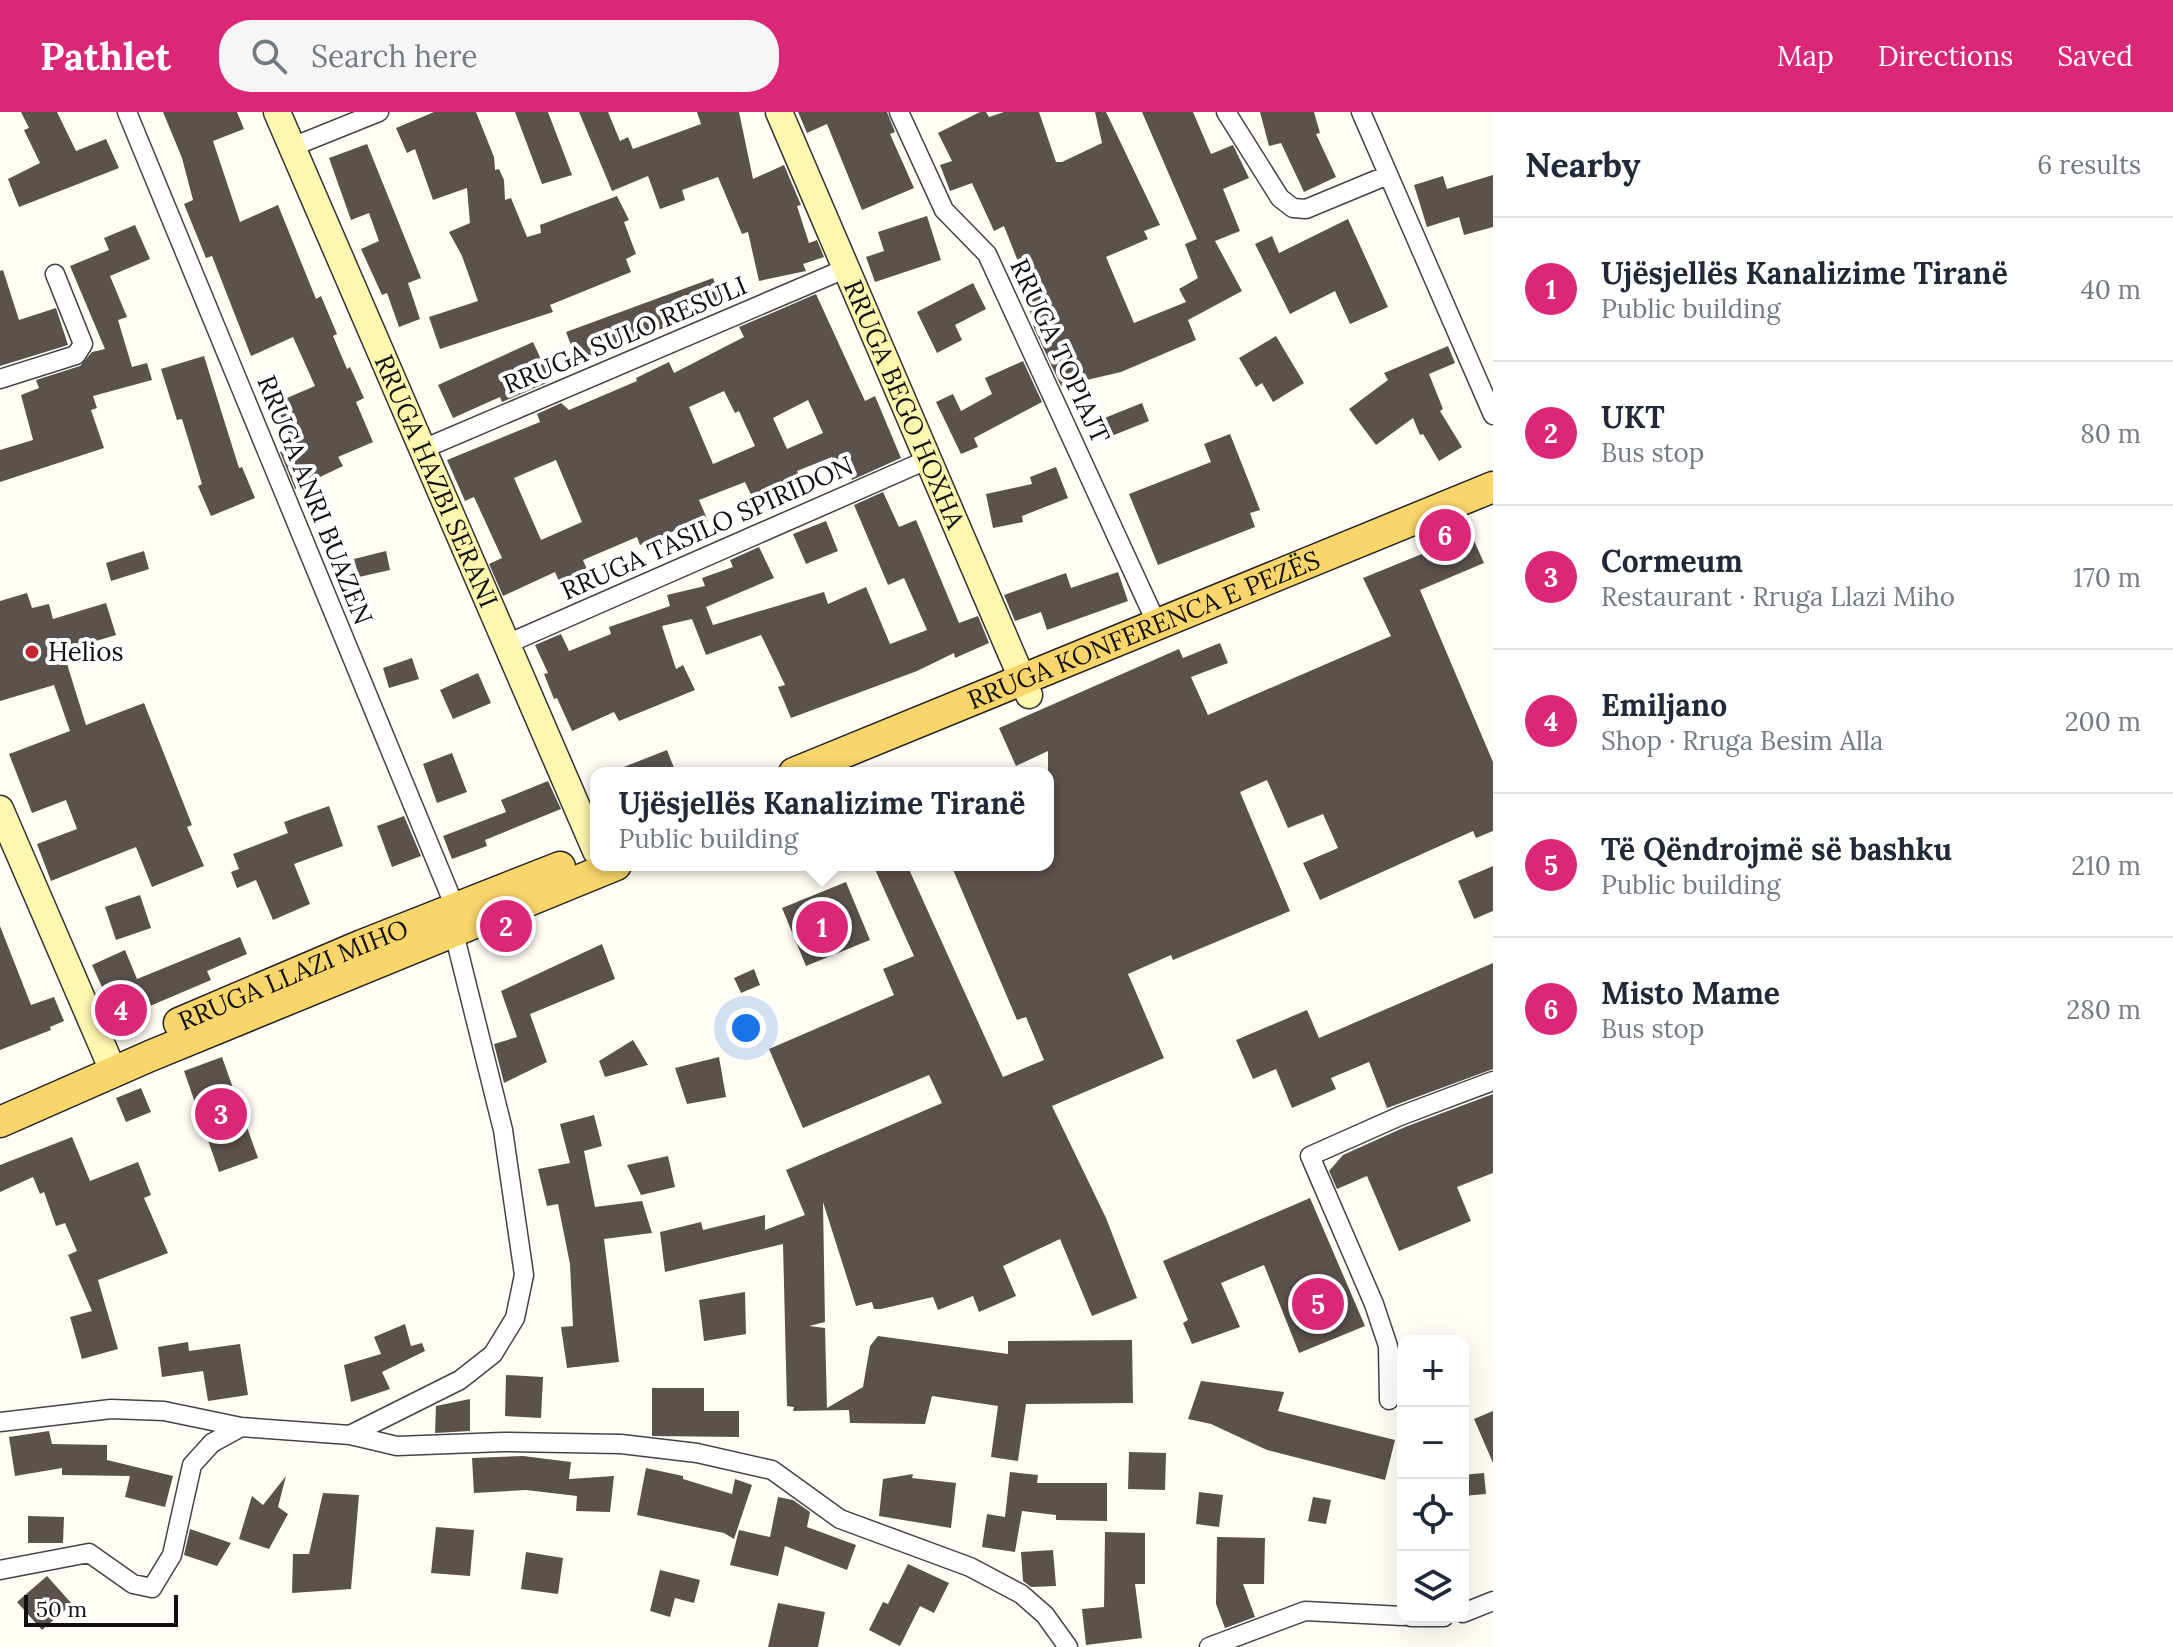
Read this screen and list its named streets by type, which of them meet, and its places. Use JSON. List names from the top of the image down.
{
  "streets": {
    "main road": ["RRUGA KONFERENCA E PEZËS", "RRUGA LLAZI MIHO"],
    "street": [
      "RRUGA SULO RESULI",
      "RRUGA TOPIAJT",
      "RRUGA BEGO HOXHA",
      "RRUGA HAZBI SERANI",
      "RRUGA ANRI BUAZEN",
      "RRUGA TASILO SPIRIDON"
    ]
  },
  "crossings": [
    ["RRUGA SULO RESULI", "RRUGA BEGO HOXHA"],
    ["RRUGA SULO RESULI", "RRUGA HAZBI SERANI"],
    ["RRUGA TOPIAJT", "RRUGA KONFERENCA E PEZËS"],
    ["RRUGA BEGO HOXHA", "RRUGA TASILO SPIRIDON"],
    ["RRUGA BEGO HOXHA", "RRUGA KONFERENCA E PEZËS"],
    ["RRUGA HAZBI SERANI", "RRUGA TASILO SPIRIDON"],
    ["RRUGA ANRI BUAZEN", "RRUGA LLAZI MIHO"]
  ],
  "places": ["Helios"],
  "scale_bar": "50 m",
  "page": {
    "header": "Pathlet",
    "search": "Search here",
    "nav": ["Map", "Directions", "Saved"],
    "heading": ["Nearby", "6 results"],
    "list": [
      {
        "mark": "1",
        "name": "Ujësjellës Kanalizime Tiranë",
        "note": "Public building",
        "value": "40 m"
      },
      {
        "mark": "2",
        "name": "UKT",
        "note": "Bus stop",
        "value": "80 m"
      },
      {
        "mark": "3",
        "name": "Cormeum",
        "note": "Restaurant · Rruga Llazi Miho",
        "value": "170 m"
      },
      {
        "mark": "4",
        "name": "Emiljano",
        "note": "Shop · Rruga Besim Alla",
        "value": "200 m"
      },
      {
        "mark": "5",
        "name": "Të Qëndrojmë së bashku",
        "note": "Public building",
        "value": "210 m"
      },
      {
        "mark": "6",
        "name": "Misto Mame",
        "note": "Bus stop",
        "value": "280 m"
      }
    ],
    "pins": [
      "6",
      "2",
      "1",
      "4",
      "3",
      "5"
    ],
    "popup": ["Ujësjellës Kanalizime Tiranë", "Public building"],
    "map_buttons": ["+", "−"],
    "scale": "50 m"
  }
}
